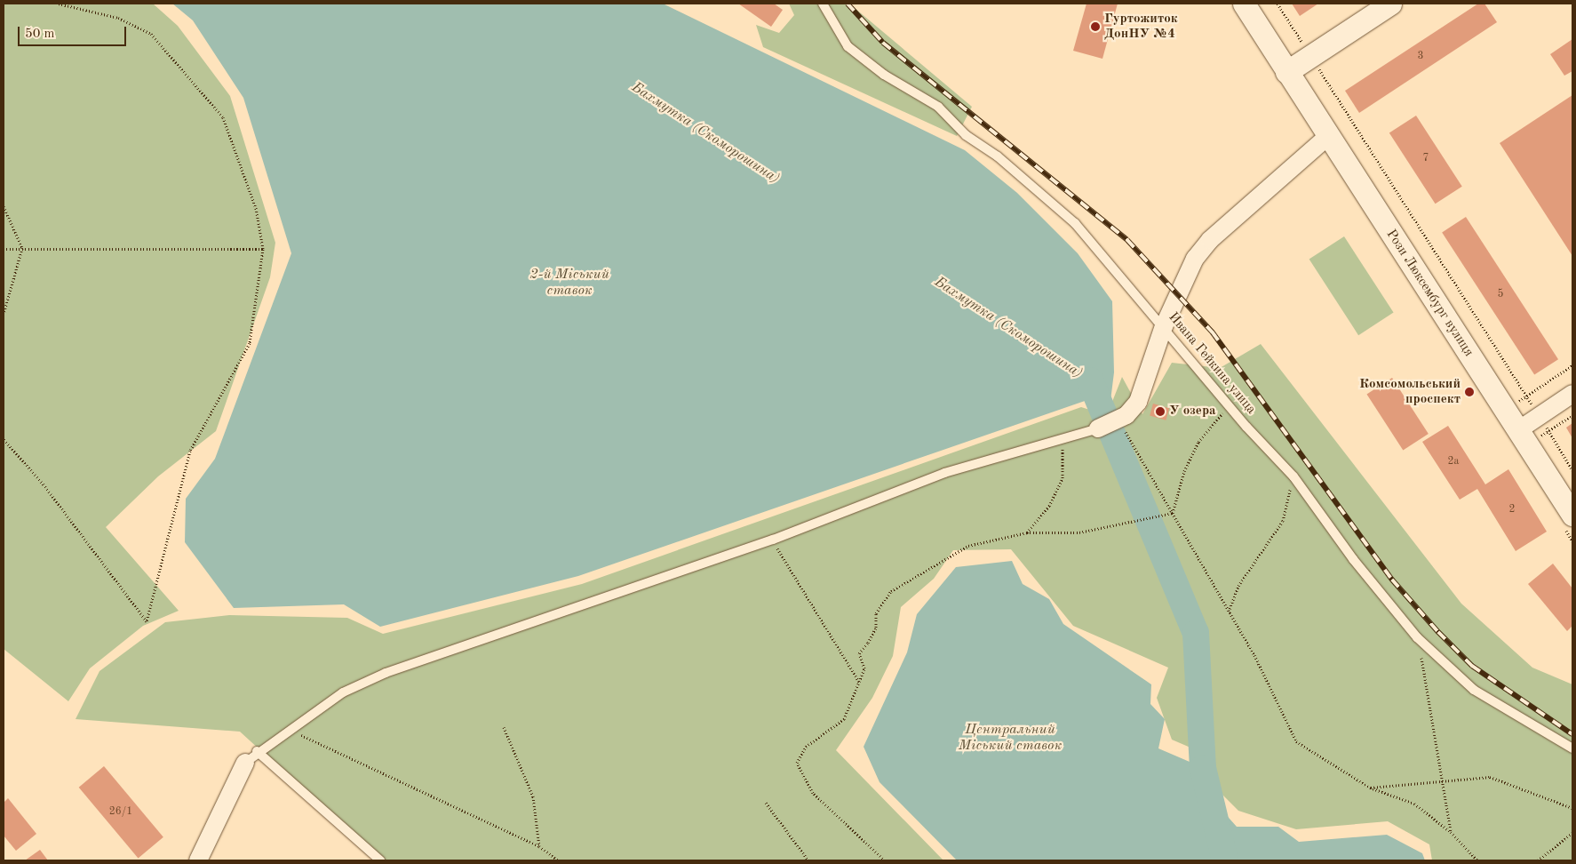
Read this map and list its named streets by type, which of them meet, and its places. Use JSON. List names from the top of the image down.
{
  "streets": {
    "street": ["Рози Люксембург вулиця"],
    "lane": ["Ивана Гейкина улица"]
  },
  "water": ["Бахмутка (Скоморошина)", "2-й Міський ставок", "Центральний Міський ставок"],
  "places": ["Гуртожиток ДонНУ №4", "Комсомольський проспект", "У озера"],
  "house_numbers": [
    "3",
    "7",
    "5",
    "2а",
    "2",
    "26/1"
  ],
  "scale_bar": "50 m"
}
